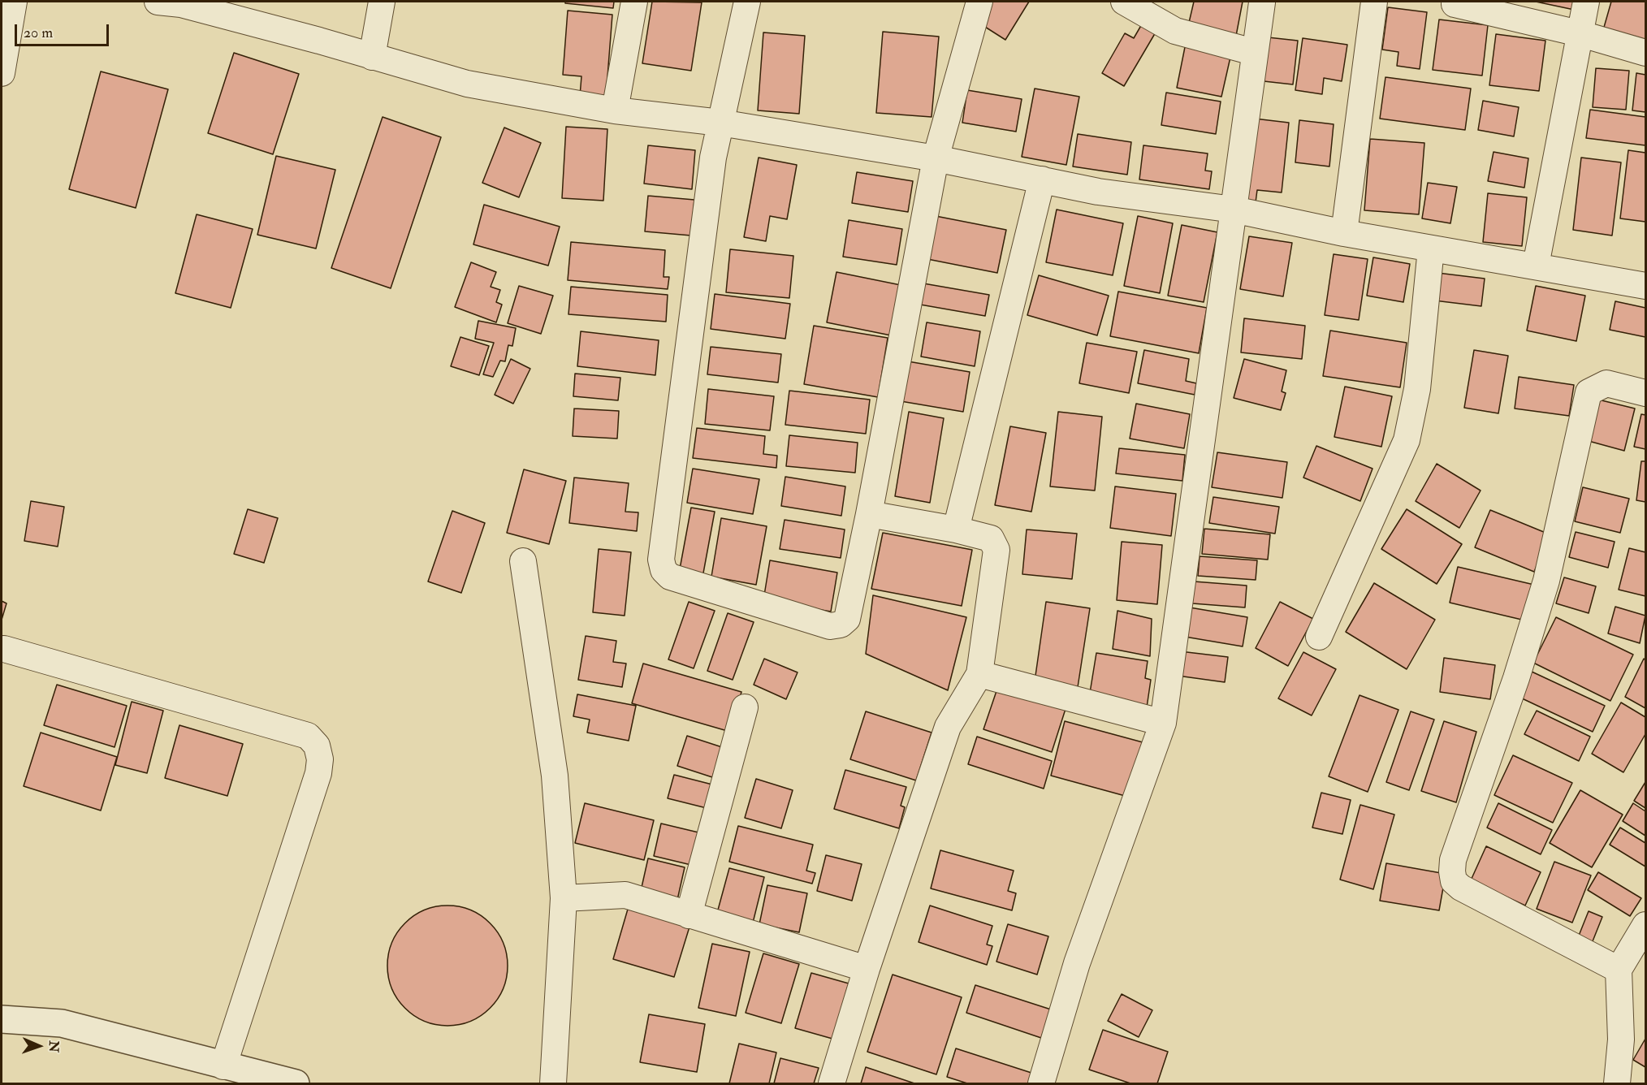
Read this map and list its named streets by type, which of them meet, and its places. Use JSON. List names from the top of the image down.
{
  "scale_bar": "20 m",
  "north": "right"
}
